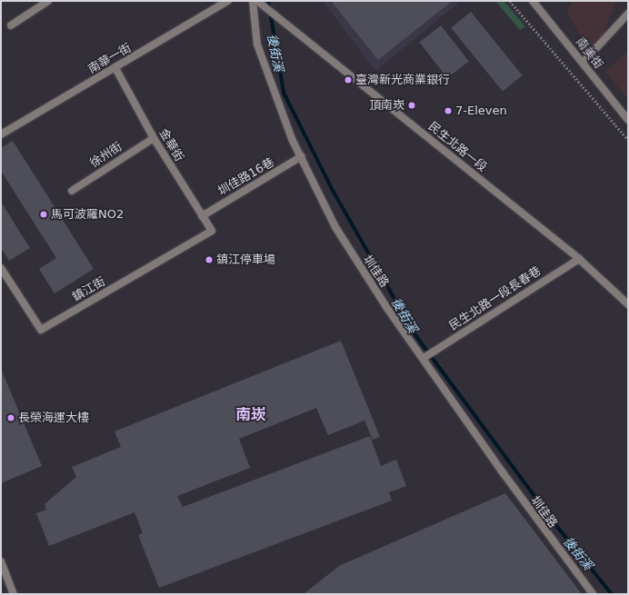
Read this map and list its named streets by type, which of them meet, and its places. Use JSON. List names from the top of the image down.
{
  "streets": {
    "street": [
      "南美街",
      "南華一街",
      "金華街",
      "民生北路一段",
      "徐州街",
      "圳佳路16巷",
      "圳佳路",
      "鎮江街",
      "民生北路一段長春巷"
    ]
  },
  "crossings": [
    ["南華一街", "金華街"],
    ["金華街", "徐州街"],
    ["金華街", "圳佳路16巷"],
    ["金華街", "鎮江街"],
    ["民生北路一段", "民生北路一段長春巷"],
    ["圳佳路16巷", "圳佳路"],
    ["圳佳路", "民生北路一段長春巷"]
  ],
  "districts": ["南崁"],
  "water": ["後街溪"],
  "places": [
    "臺灣新光商業銀行",
    "頂南崁",
    "7-Eleven",
    "馬可波羅NO2",
    "鎮江停車場",
    "長榮海運大樓"
  ]
}
